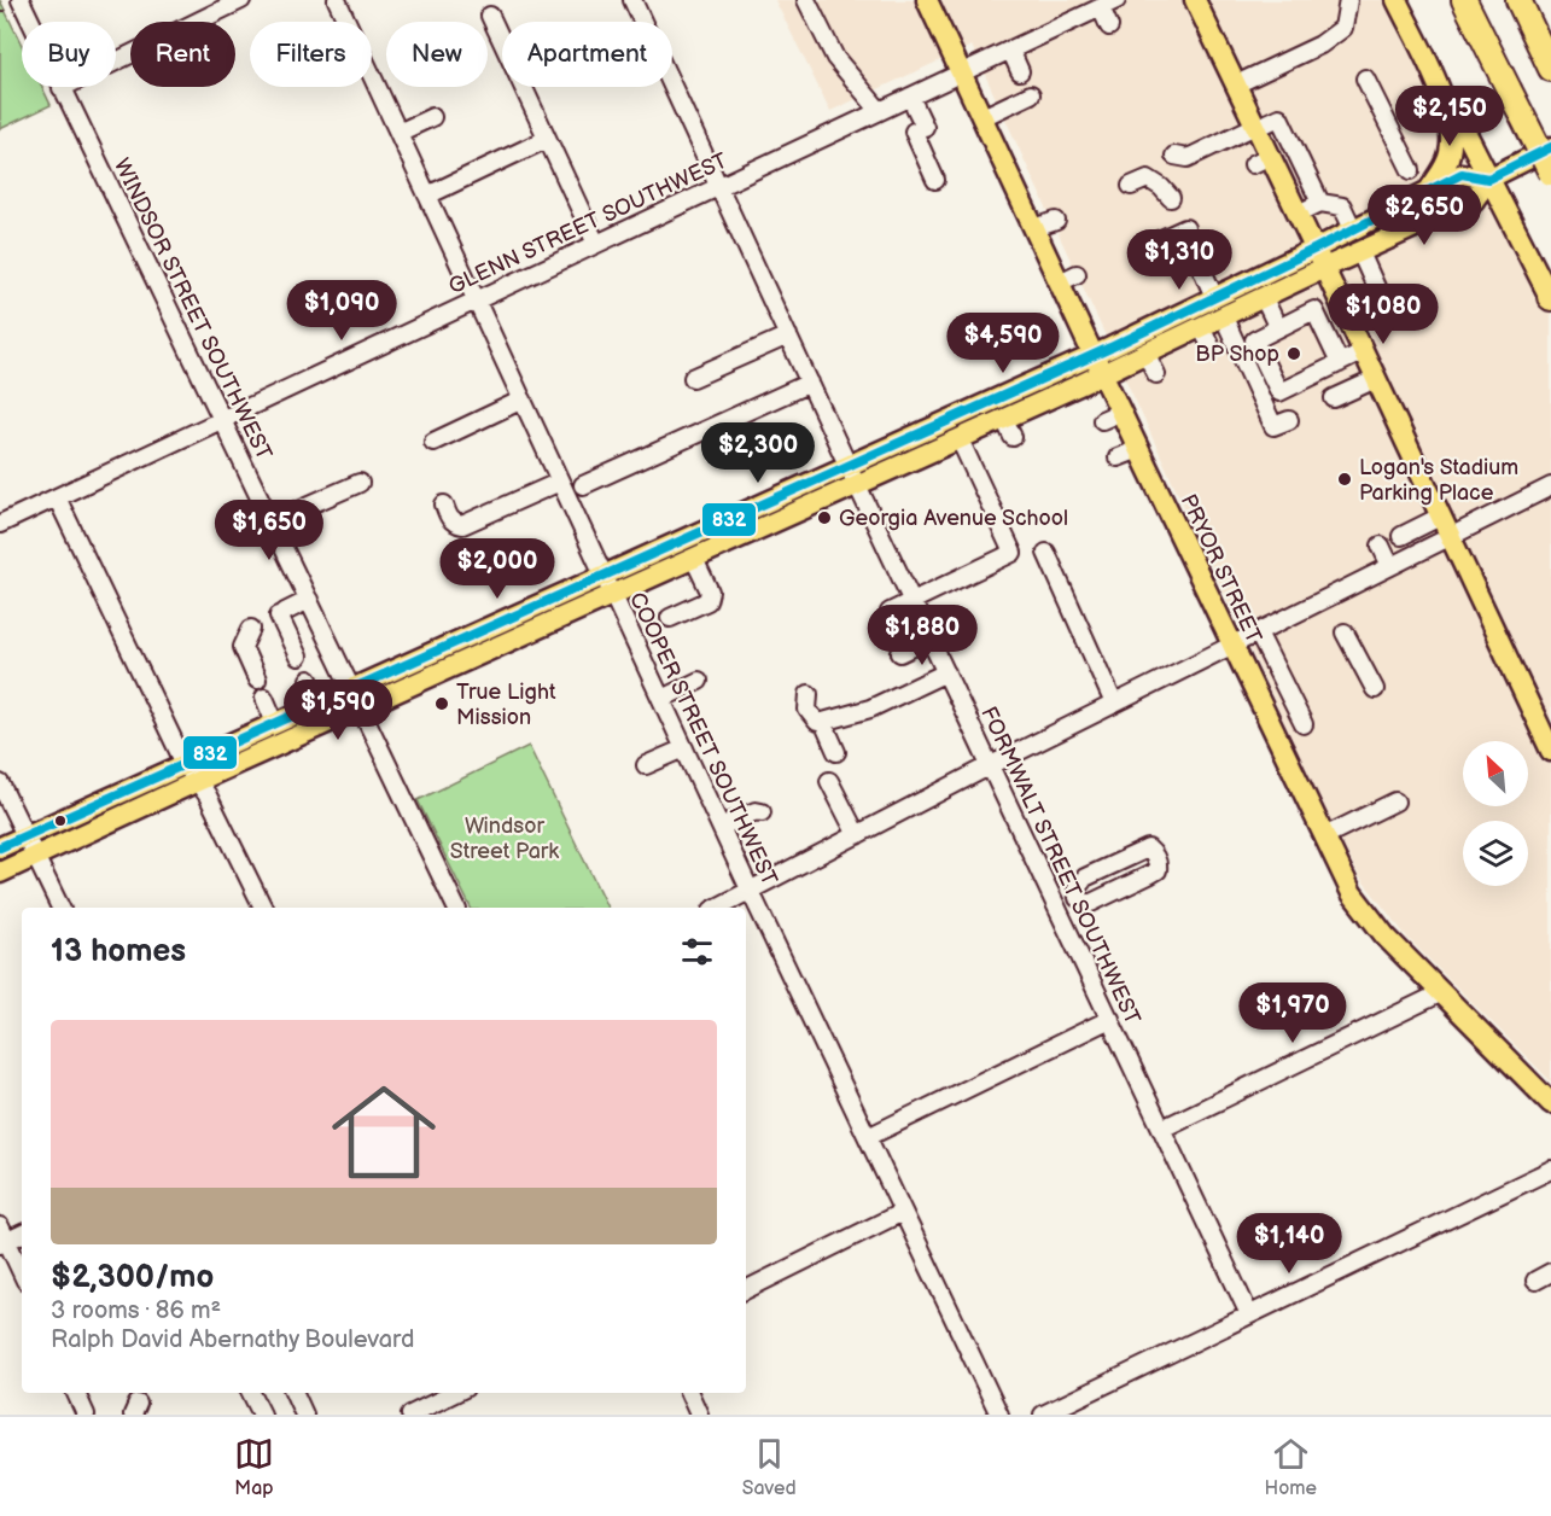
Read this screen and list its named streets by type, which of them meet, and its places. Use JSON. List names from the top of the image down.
{
  "streets": {
    "main road": ["PRYOR STREET"],
    "street": [
      "GLENN STREET SOUTHWEST",
      "WINDSOR STREET SOUTHWEST",
      "COOPER STREET SOUTHWEST",
      "FORMWALT STREET SOUTHWEST"
    ]
  },
  "crossings": [
    ["GLENN STREET SOUTHWEST", "WINDSOR STREET SOUTHWEST"],
    ["GLENN STREET SOUTHWEST", "PRYOR STREET"],
    ["GLENN STREET SOUTHWEST", "COOPER STREET SOUTHWEST"],
    ["GLENN STREET SOUTHWEST", "FORMWALT STREET SOUTHWEST"]
  ],
  "parks": ["Windsor Street Park"],
  "places": [
    "BP Shop",
    "Logan's Stadium Parking Place",
    "Georgia Avenue School",
    "True Light Mission"
  ],
  "lines": ["transit line 832"],
  "north": "top left",
  "page": {
    "chip": [
      "Buy",
      "Rent",
      "Filters",
      "New",
      "Apartment"
    ],
    "price": [
      "$2,150",
      "$2,650",
      "$1,310",
      "$1,090",
      "$1,080",
      "$4,590",
      "$2,300",
      "$1,650",
      "$2,000",
      "$1,880",
      "$1,590",
      "$1,970",
      "$1,140"
    ],
    "heading": "13 homes",
    "list": [
      {
        "name": "$2,300/mo",
        "note": "3 rooms · 86 m² · Ralph David Abernathy Boulevard"
      }
    ],
    "tabs": ["Map", "Saved", "Home"]
  }
}
